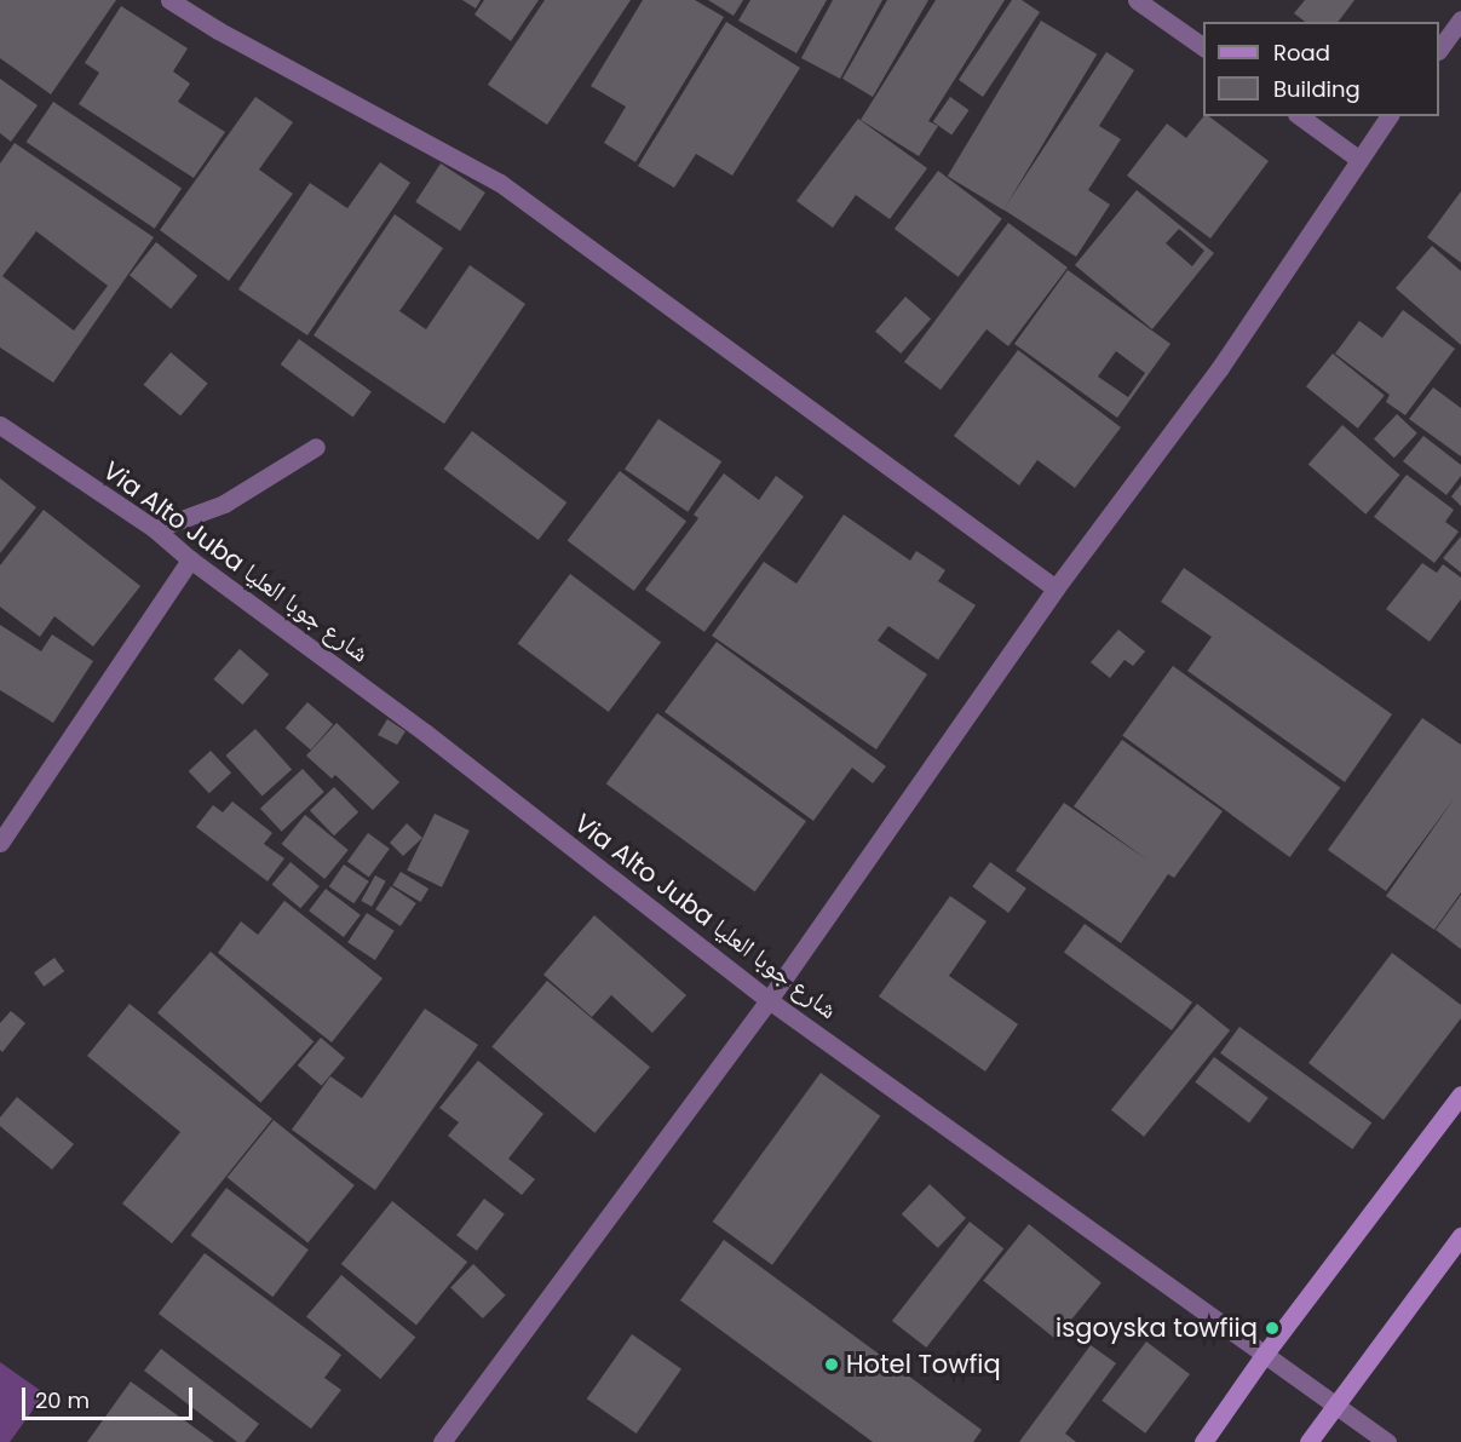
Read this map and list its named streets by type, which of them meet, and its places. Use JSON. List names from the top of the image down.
{
  "streets": {
    "street": ["Via Alto Juba شارع جوبا العليا"]
  },
  "places": ["isgoyska towfiiq", "Hotel Towfiq"],
  "legend": ["Road", "Building"],
  "scale_bar": "20 m"
}
